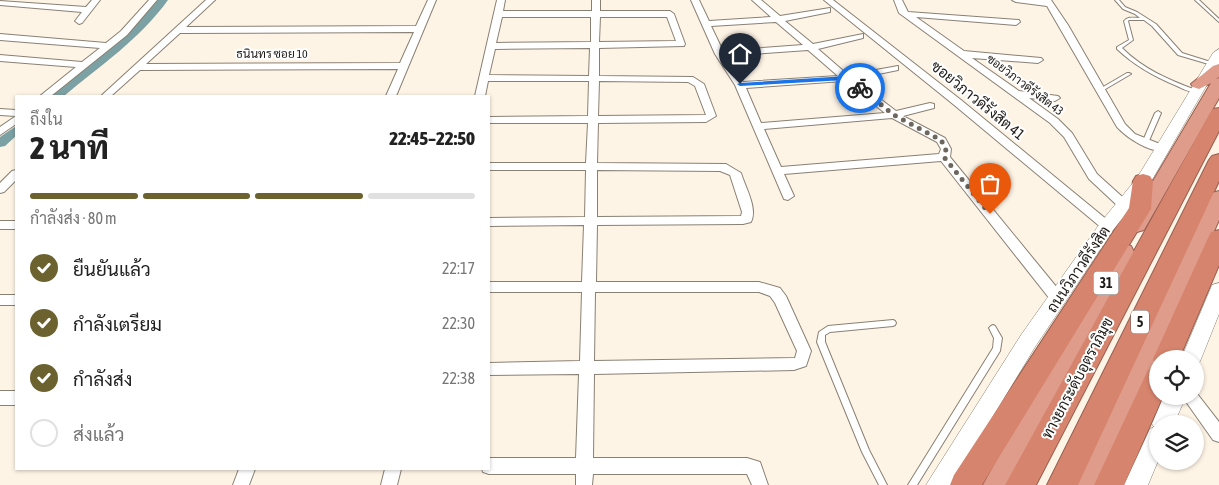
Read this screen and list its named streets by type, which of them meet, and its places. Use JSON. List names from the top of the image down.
{
  "streets": {
    "highway": [
      "ถนนวิภาวดีรังสิต",
      "31",
      "5",
      "ทางยกระดับอุตราภิมุข"
    ],
    "street": ["ธนินทร ซอย 10", "ซอยวิภาวดีรังสิต 43", "ซอยวิภาวดีรังสิต 41"]
  },
  "crossings": [
    ["ซอยวิภาวดีรังสิต 43", "ถนนวิภาวดีรังสิต"],
    ["ซอยวิภาวดีรังสิต 41", "ถนนวิภาวดีรังสิต"],
    ["ถนนวิภาวดีรังสิต", "31"]
  ],
  "page": {
    "heading": ["2 นาที", "ถึงใน", "22:45–22:50"],
    "bar": "กำลังส่ง · 80 m",
    "list": [
      ["ยืนยันแล้ว", "22:17"],
      ["กำลังเตรียม", "22:30"],
      ["กำลังส่ง", "22:38"],
      "ส่งแล้ว"
    ]
  }
}
